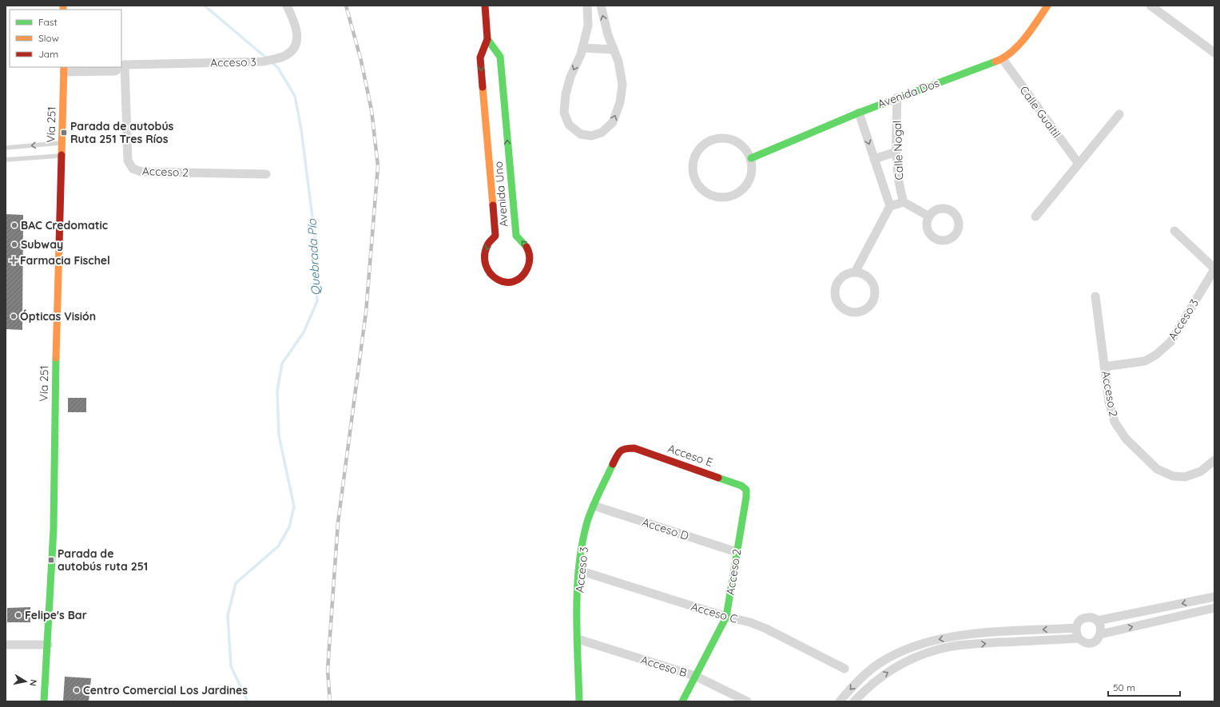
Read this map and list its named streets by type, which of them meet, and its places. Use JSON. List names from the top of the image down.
{
  "streets": {
    "street": [
      "Acceso 3",
      "Avenida Dos",
      "Calle Guaitil",
      "Vía 251",
      "Calle Nogal",
      "Acceso 2",
      "Avenida Uno",
      "Acceso E",
      "Acceso D",
      "Acceso C",
      "Acceso B"
    ]
  },
  "crossings": [
    ["Acceso 3", "Acceso 2"],
    ["Acceso 3", "Acceso E"],
    ["Acceso 3", "Acceso D"],
    ["Acceso 3", "Acceso C"],
    ["Acceso 3", "Acceso B"],
    ["Avenida Dos", "Calle Guaitil"],
    ["Avenida Dos", "Calle Nogal"],
    ["Acceso 2", "Acceso E"],
    ["Acceso 2", "Acceso D"],
    ["Acceso 2", "Acceso C"],
    ["Acceso 2", "Acceso B"]
  ],
  "water": ["Quebrada Pío"],
  "places": {
    "transit": ["Parada de autobús Ruta 251 Tres Ríos", "Parada de autobús ruta 251"],
    "other": [
      "BAC Credomatic",
      "Subway",
      "Ópticas Visión",
      "Felipe's Bar",
      "Centro Comercial Los Jardines"
    ],
    "health": ["Farmacia Fischel"]
  },
  "legend": ["Fast", "Slow", "Jam"],
  "scale_bar": "50 m",
  "north": "right"
}
